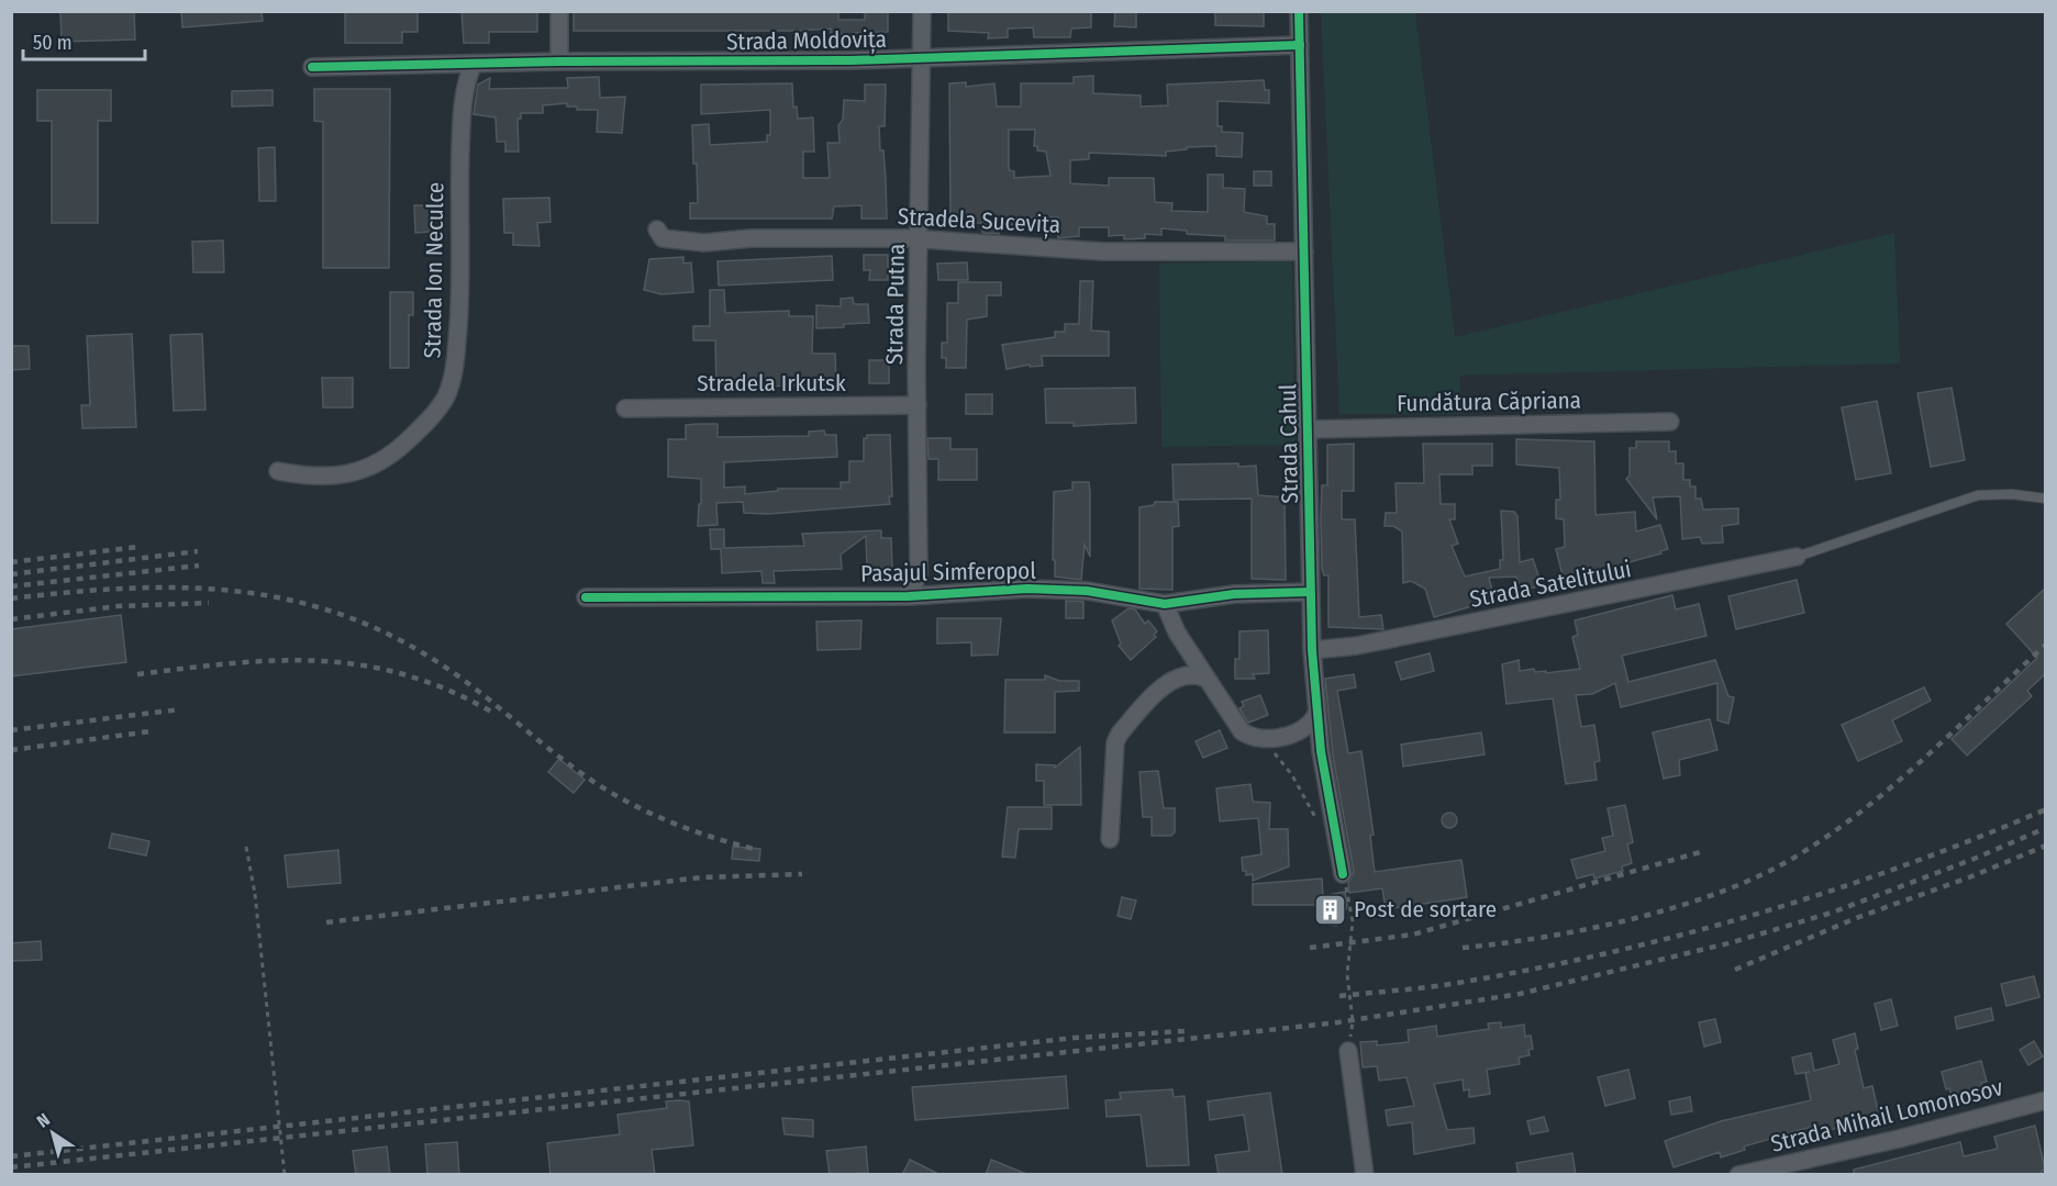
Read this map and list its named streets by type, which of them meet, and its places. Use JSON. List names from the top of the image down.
{
  "streets": {
    "street": [
      "Strada Moldovița",
      "Stradela Sucevița",
      "Strada Ion Neculce",
      "Strada Putna",
      "Stradela Irkutsk",
      "Fundătura Căpriana",
      "Strada Cahul",
      "Pasajul Simferopol",
      "Strada Satelitului",
      "Strada Mihail Lomonosov"
    ]
  },
  "crossings": [
    ["Strada Moldovița", "Strada Ion Neculce"],
    ["Strada Moldovița", "Strada Putna"],
    ["Strada Moldovița", "Strada Cahul"],
    ["Stradela Sucevița", "Strada Putna"],
    ["Stradela Sucevița", "Strada Cahul"],
    ["Strada Putna", "Stradela Irkutsk"],
    ["Strada Putna", "Pasajul Simferopol"],
    ["Fundătura Căpriana", "Strada Cahul"],
    ["Strada Cahul", "Pasajul Simferopol"],
    ["Strada Cahul", "Strada Satelitului"]
  ],
  "places": {
    "building": ["Post de sortare"]
  },
  "scale_bar": "50 m",
  "north": "top left"
}
